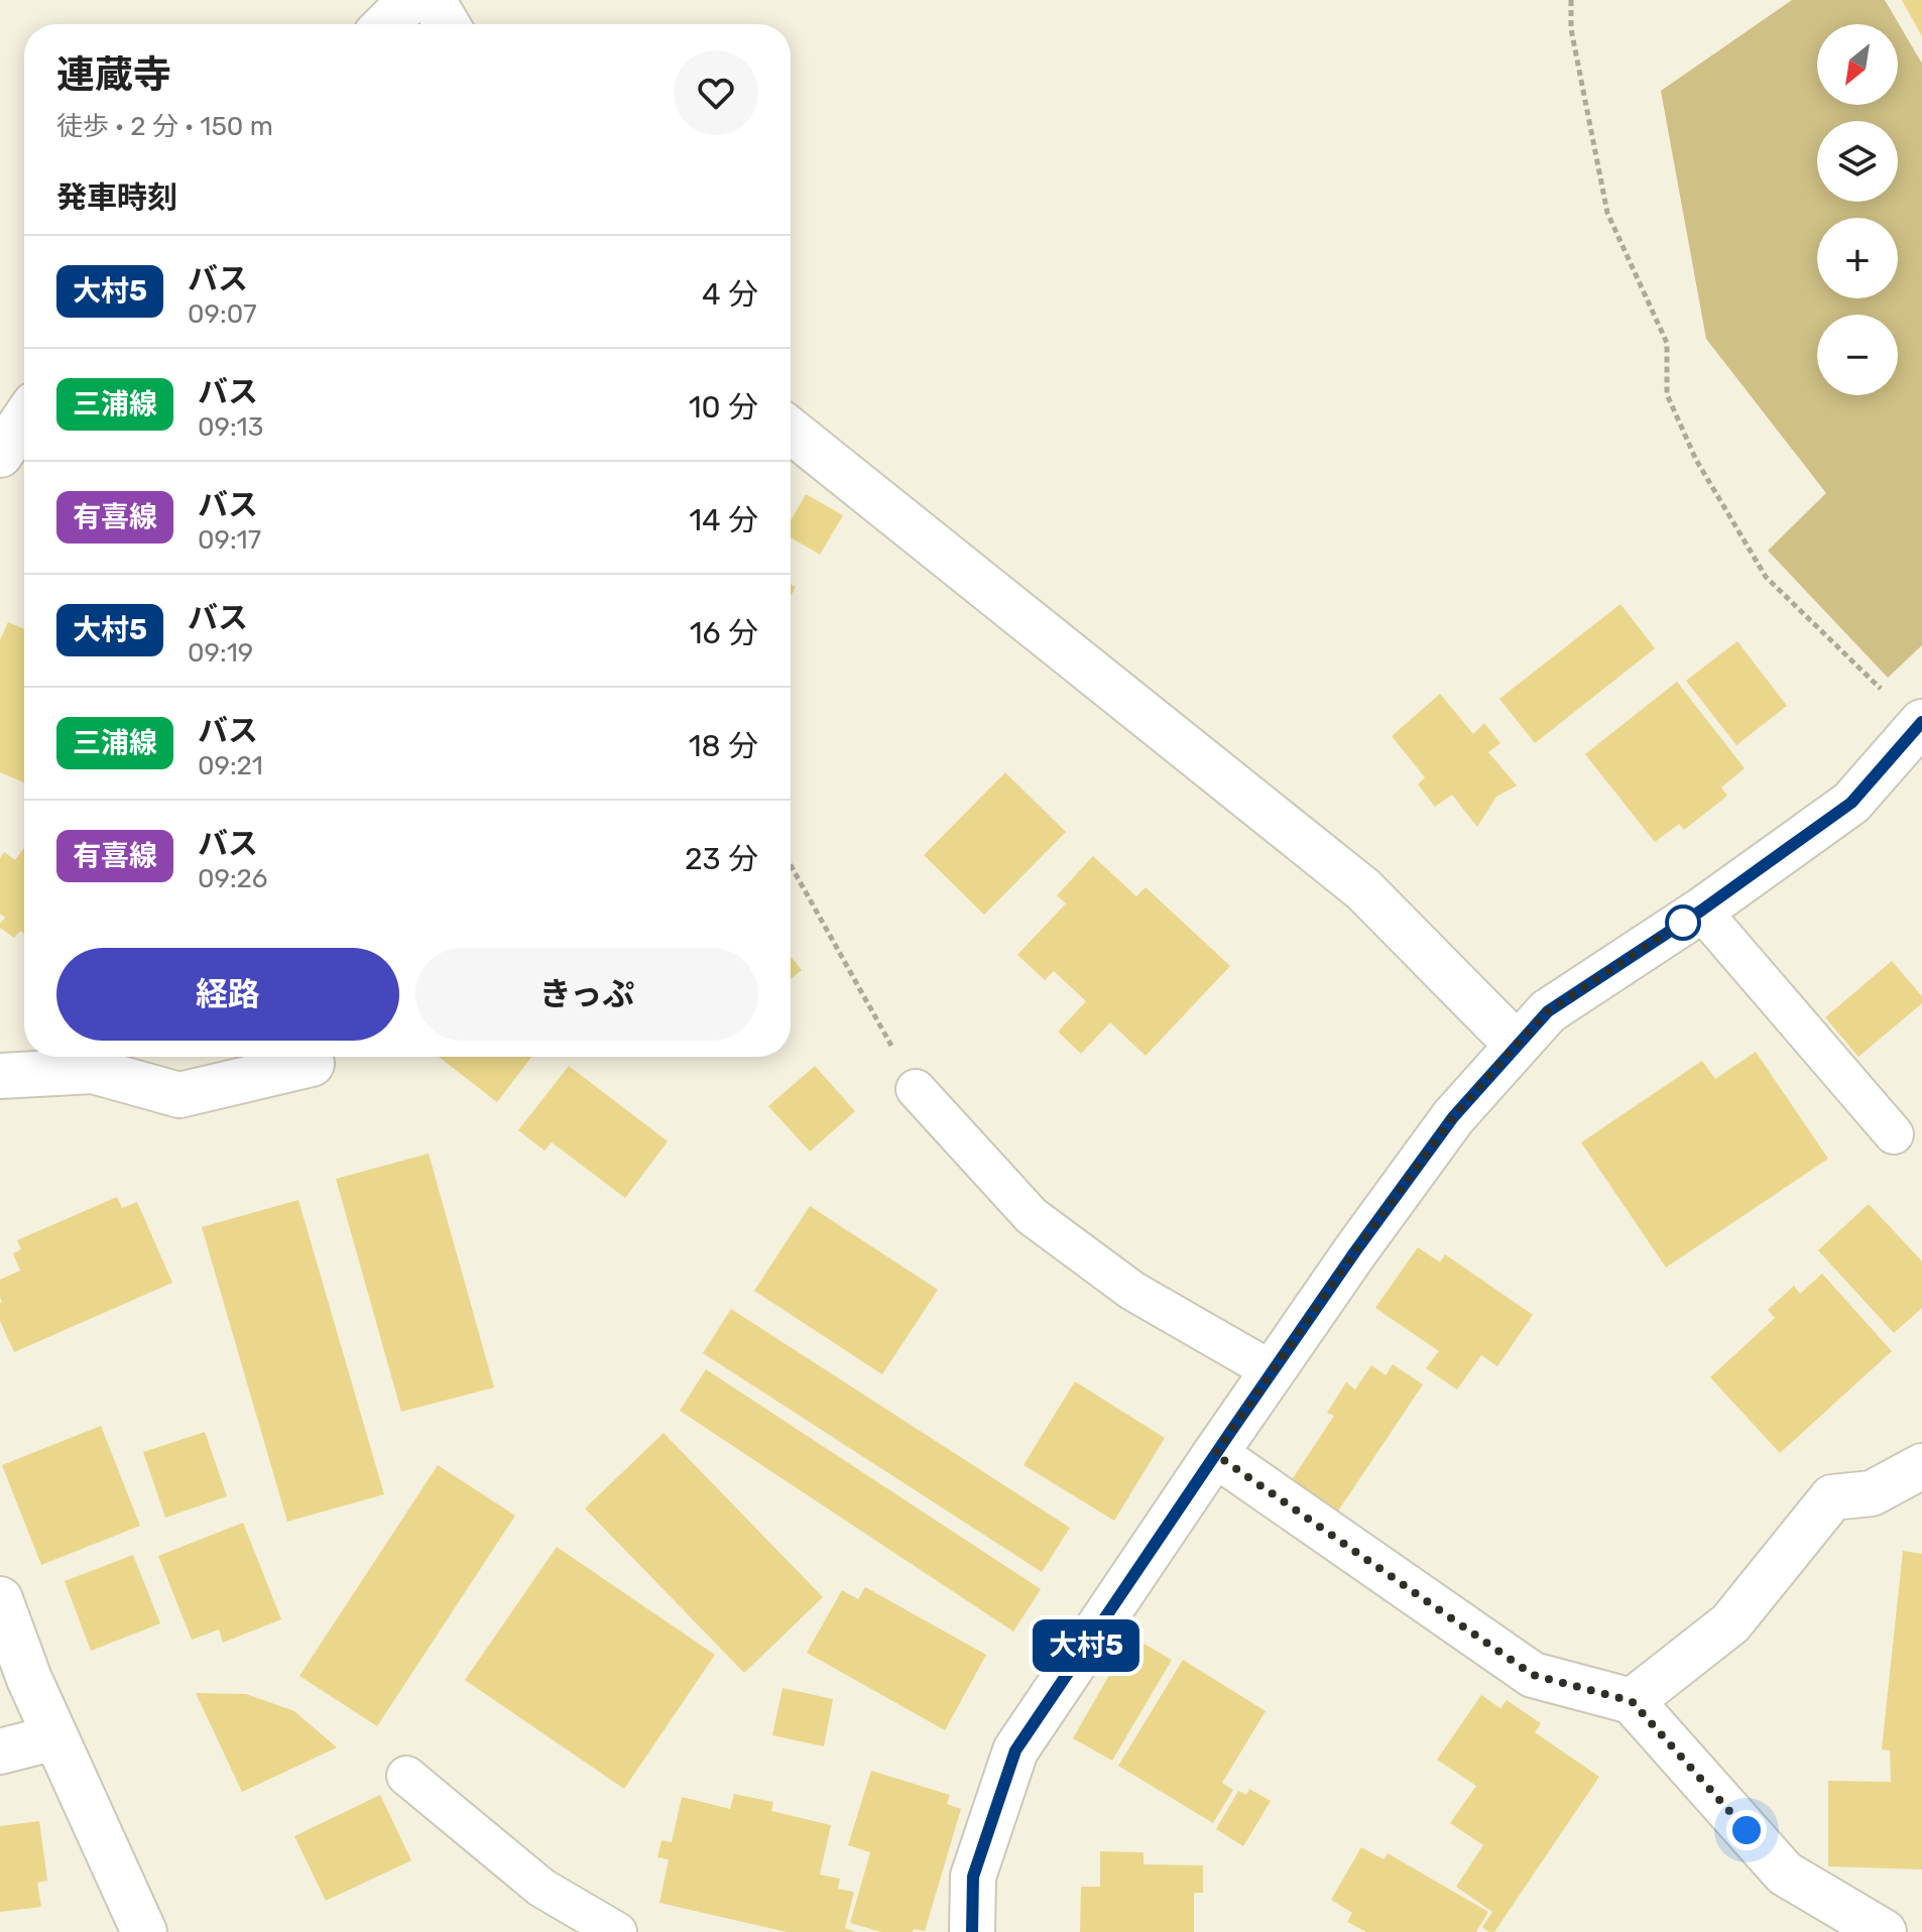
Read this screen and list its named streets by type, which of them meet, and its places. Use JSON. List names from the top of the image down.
{
  "lines": ["bus line 大村5"],
  "north": "bottom left",
  "page": {
    "on_map": "大村5",
    "map_buttons": ["+", "−"],
    "heading": [
      ["連蔵寺", "徒歩 · 2 分 · 150 m"],
      "発車時刻"
    ],
    "list": [
      {
        "mark": "大村5",
        "name": "バス",
        "note": "09:07",
        "value": "4 分"
      },
      {
        "mark": "三浦線",
        "name": "バス",
        "note": "09:13",
        "value": "10 分"
      },
      {
        "mark": "有喜線",
        "name": "バス",
        "note": "09:17",
        "value": "14 分"
      },
      {
        "mark": "大村5",
        "name": "バス",
        "note": "09:19",
        "value": "16 分"
      },
      {
        "mark": "三浦線",
        "name": "バス",
        "note": "09:21",
        "value": "18 分"
      },
      {
        "mark": "有喜線",
        "name": "バス",
        "note": "09:26",
        "value": "23 分"
      }
    ],
    "buttons": ["経路", "きっぷ"]
  }
}
